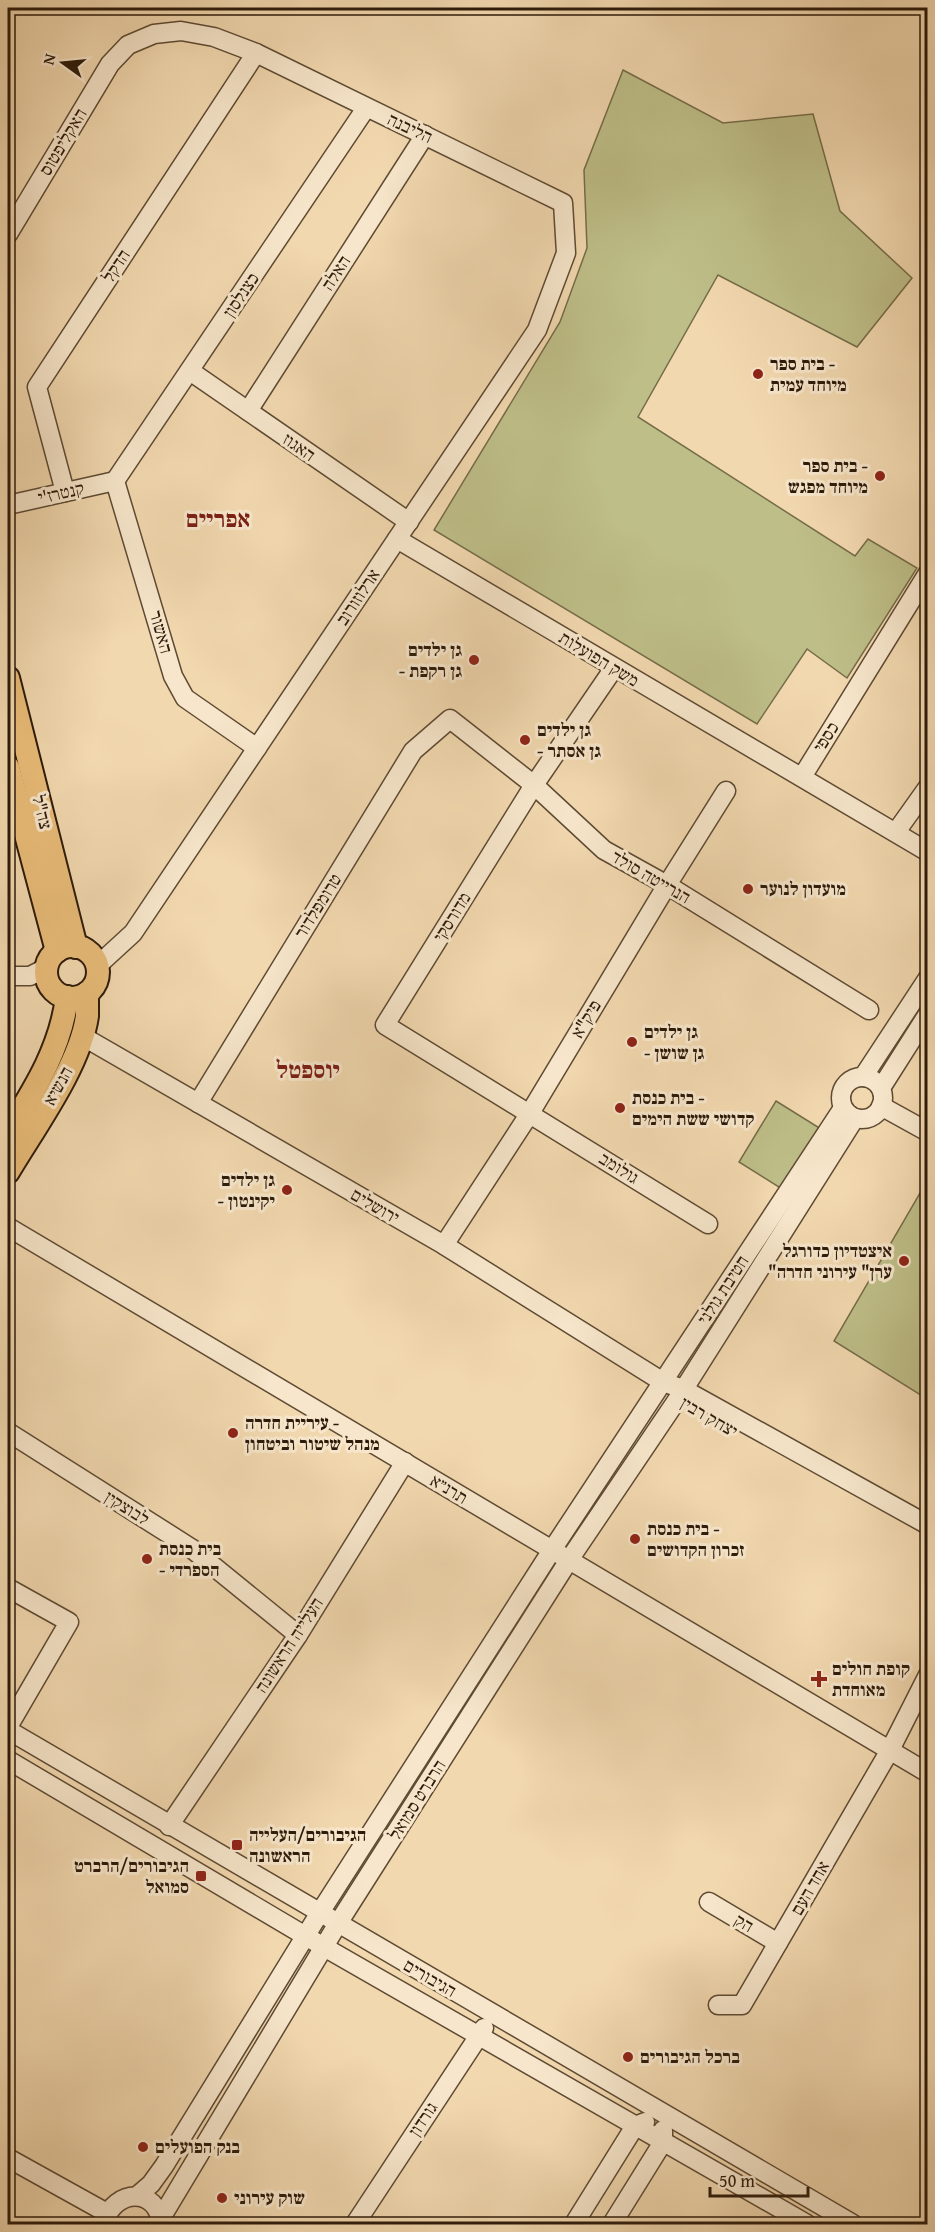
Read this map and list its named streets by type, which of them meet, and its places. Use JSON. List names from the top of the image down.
{
  "streets": {
    "main road": ["צה\"ל", "הנשיא"],
    "street": [
      "הליבנה",
      "האקליפטוס",
      "הדקל",
      "האלה",
      "כצנלסון",
      "האגוז",
      "קנטרז'י",
      "ארלוזורוב",
      "האשור",
      "משק הפועלות",
      "כספי",
      "הנרייטה סולד",
      "טרומפלדור",
      "מדורסקי",
      "פיק\"א",
      "גולומב",
      "ירושלים",
      "חטיבת גולני",
      "יצחק רבין",
      "תרנ״א",
      "לבוצקין",
      "העלייה הראשונה",
      "הרברט סמואל",
      "אחד העם",
      "הק",
      "הגיבורים",
      "גורדון"
    ]
  },
  "crossings": [
    ["הליבנה", "האקליפטוס"],
    ["הליבנה", "הדקל"],
    ["הליבנה", "האלה"],
    ["הליבנה", "כצנלסון"],
    ["הליבנה", "ארלוזורוב"],
    ["האקליפטוס", "הדקל"],
    ["הדקל", "קנטרז'י"],
    ["האלה", "האגוז"],
    ["כצנלסון", "האגוז"],
    ["כצנלסון", "קנטרז'י"],
    ["כצנלסון", "האשור"],
    ["האגוז", "ארלוזורוב"],
    ["קנטרז'י", "האשור"],
    ["ארלוזורוב", "האשור"],
    ["ארלוזורוב", "משק הפועלות"],
    ["ארלוזורוב", "צה\"ל"],
    ["ארלוזורוב", "הנשיא"],
    ["משק הפועלות", "כספי"],
    ["משק הפועלות", "מדורסקי"],
    ["צה\"ל", "הנשיא"],
    ["הנרייטה סולד", "טרומפלדור"],
    ["הנרייטה סולד", "מדורסקי"],
    ["הנרייטה סולד", "פיק\"א"],
    ["טרומפלדור", "ירושלים"],
    ["מדורסקי", "פיק\"א"],
    ["מדורסקי", "גולומב"],
    ["פיק\"א", "גולומב"],
    ["פיק\"א", "ירושלים"],
    ["הנשיא", "ירושלים"],
    ["ירושלים", "חטיבת גולני"],
    ["ירושלים", "יצחק רבין"],
    ["ירושלים", "הרברט סמואל"],
    ["חטיבת גולני", "יצחק רבין"],
    ["חטיבת גולני", "הרברט סמואל"],
    ["יצחק רבין", "הרברט סמואל"],
    ["תרנ״א", "העלייה הראשונה"],
    ["תרנ״א", "הרברט סמואל"],
    ["תרנ״א", "אחד העם"],
    ["לבוצקין", "העלייה הראשונה"],
    ["העלייה הראשונה", "הגיבורים"],
    ["הרברט סמואל", "הגיבורים"],
    ["אחד העם", "הק"],
    ["הגיבורים", "גורדון"]
  ],
  "districts": ["אפריים", "יוספטל"],
  "places": {
    "other": [
      "בית ספר - מיוחד עמית",
      "בית ספר - מיוחד מפגש",
      "גן ילדים - גן רקפת",
      "גן ילדים - גן אסתר",
      "מועדון לנוער",
      "גן ילדים - גן שושן",
      "בית כנסת - קדושי ששת הימים",
      "גן ילדים - יקינטון",
      "איצטדיון כדורגל \"ערן\" עירוני חדרה",
      "עיריית חדרה - מנהל שיטור וביטחון",
      "בית כנסת - זכרון הקדושים",
      "בית כנסת - הספרדי",
      "ברכל הגיבורים",
      "בנק הפועלים",
      "שוק עירוני"
    ],
    "health": ["קופת חולים מאוחדת"],
    "transit": ["הגיבורים/העלייה הראשונה", "הגיבורים/הרברט סמואל"]
  },
  "scale_bar": "50 m",
  "north": "left"
}
